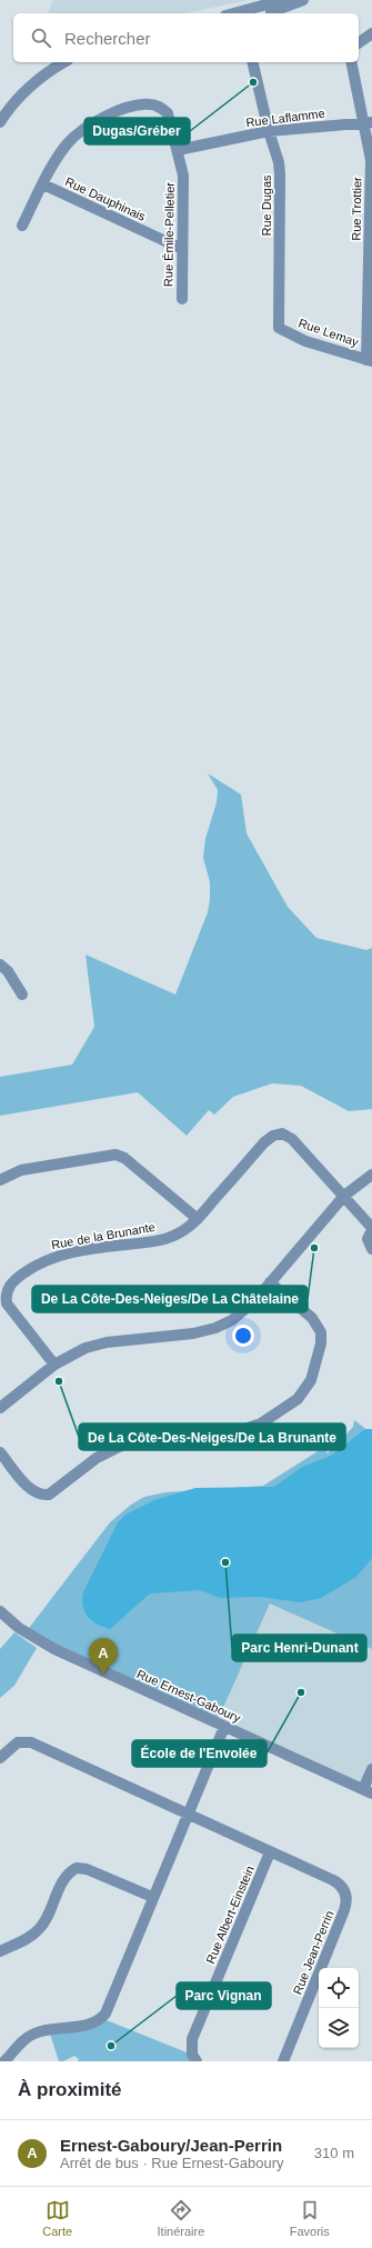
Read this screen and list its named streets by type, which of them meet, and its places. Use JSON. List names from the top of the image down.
{
  "streets": {
    "street": [
      "Rue Laflamme",
      "Rue Dauphinais",
      "Rue Dugas",
      "Rue Trottier",
      "Rue Émile-Pelletier",
      "Rue Lemay",
      "Rue de la Brunante",
      "Rue Ernest-Gaboury",
      "Rue Albert-Einstein",
      "Rue Jean-Perrin"
    ]
  },
  "crossings": [
    ["Rue Laflamme", "Rue Dugas"],
    ["Rue Laflamme", "Rue Trottier"],
    ["Rue Laflamme", "Rue Émile-Pelletier"],
    ["Rue Dauphinais", "Rue Émile-Pelletier"],
    ["Rue Dugas", "Rue Lemay"],
    ["Rue Trottier", "Rue Lemay"],
    ["Rue Albert-Einstein", "Rue Jean-Perrin"]
  ],
  "places": [
    "Dugas/Gréber",
    "De La Côte-Des-Neiges/De La Châtelaine",
    "De La Côte-Des-Neiges/De La Brunante",
    "Parc Henri-Dunant",
    "École de l'Envolée",
    "Parc Vignan"
  ],
  "page": {
    "search": "Rechercher",
    "pins": "A",
    "heading": "À proximité",
    "list": [
      {
        "mark": "A",
        "name": "Ernest-Gaboury/Jean-Perrin",
        "note": "Arrêt de bus · Rue Ernest-Gaboury",
        "value": "310 m"
      }
    ],
    "nav": ["Carte", "Itinéraire", "Favoris"]
  }
}
